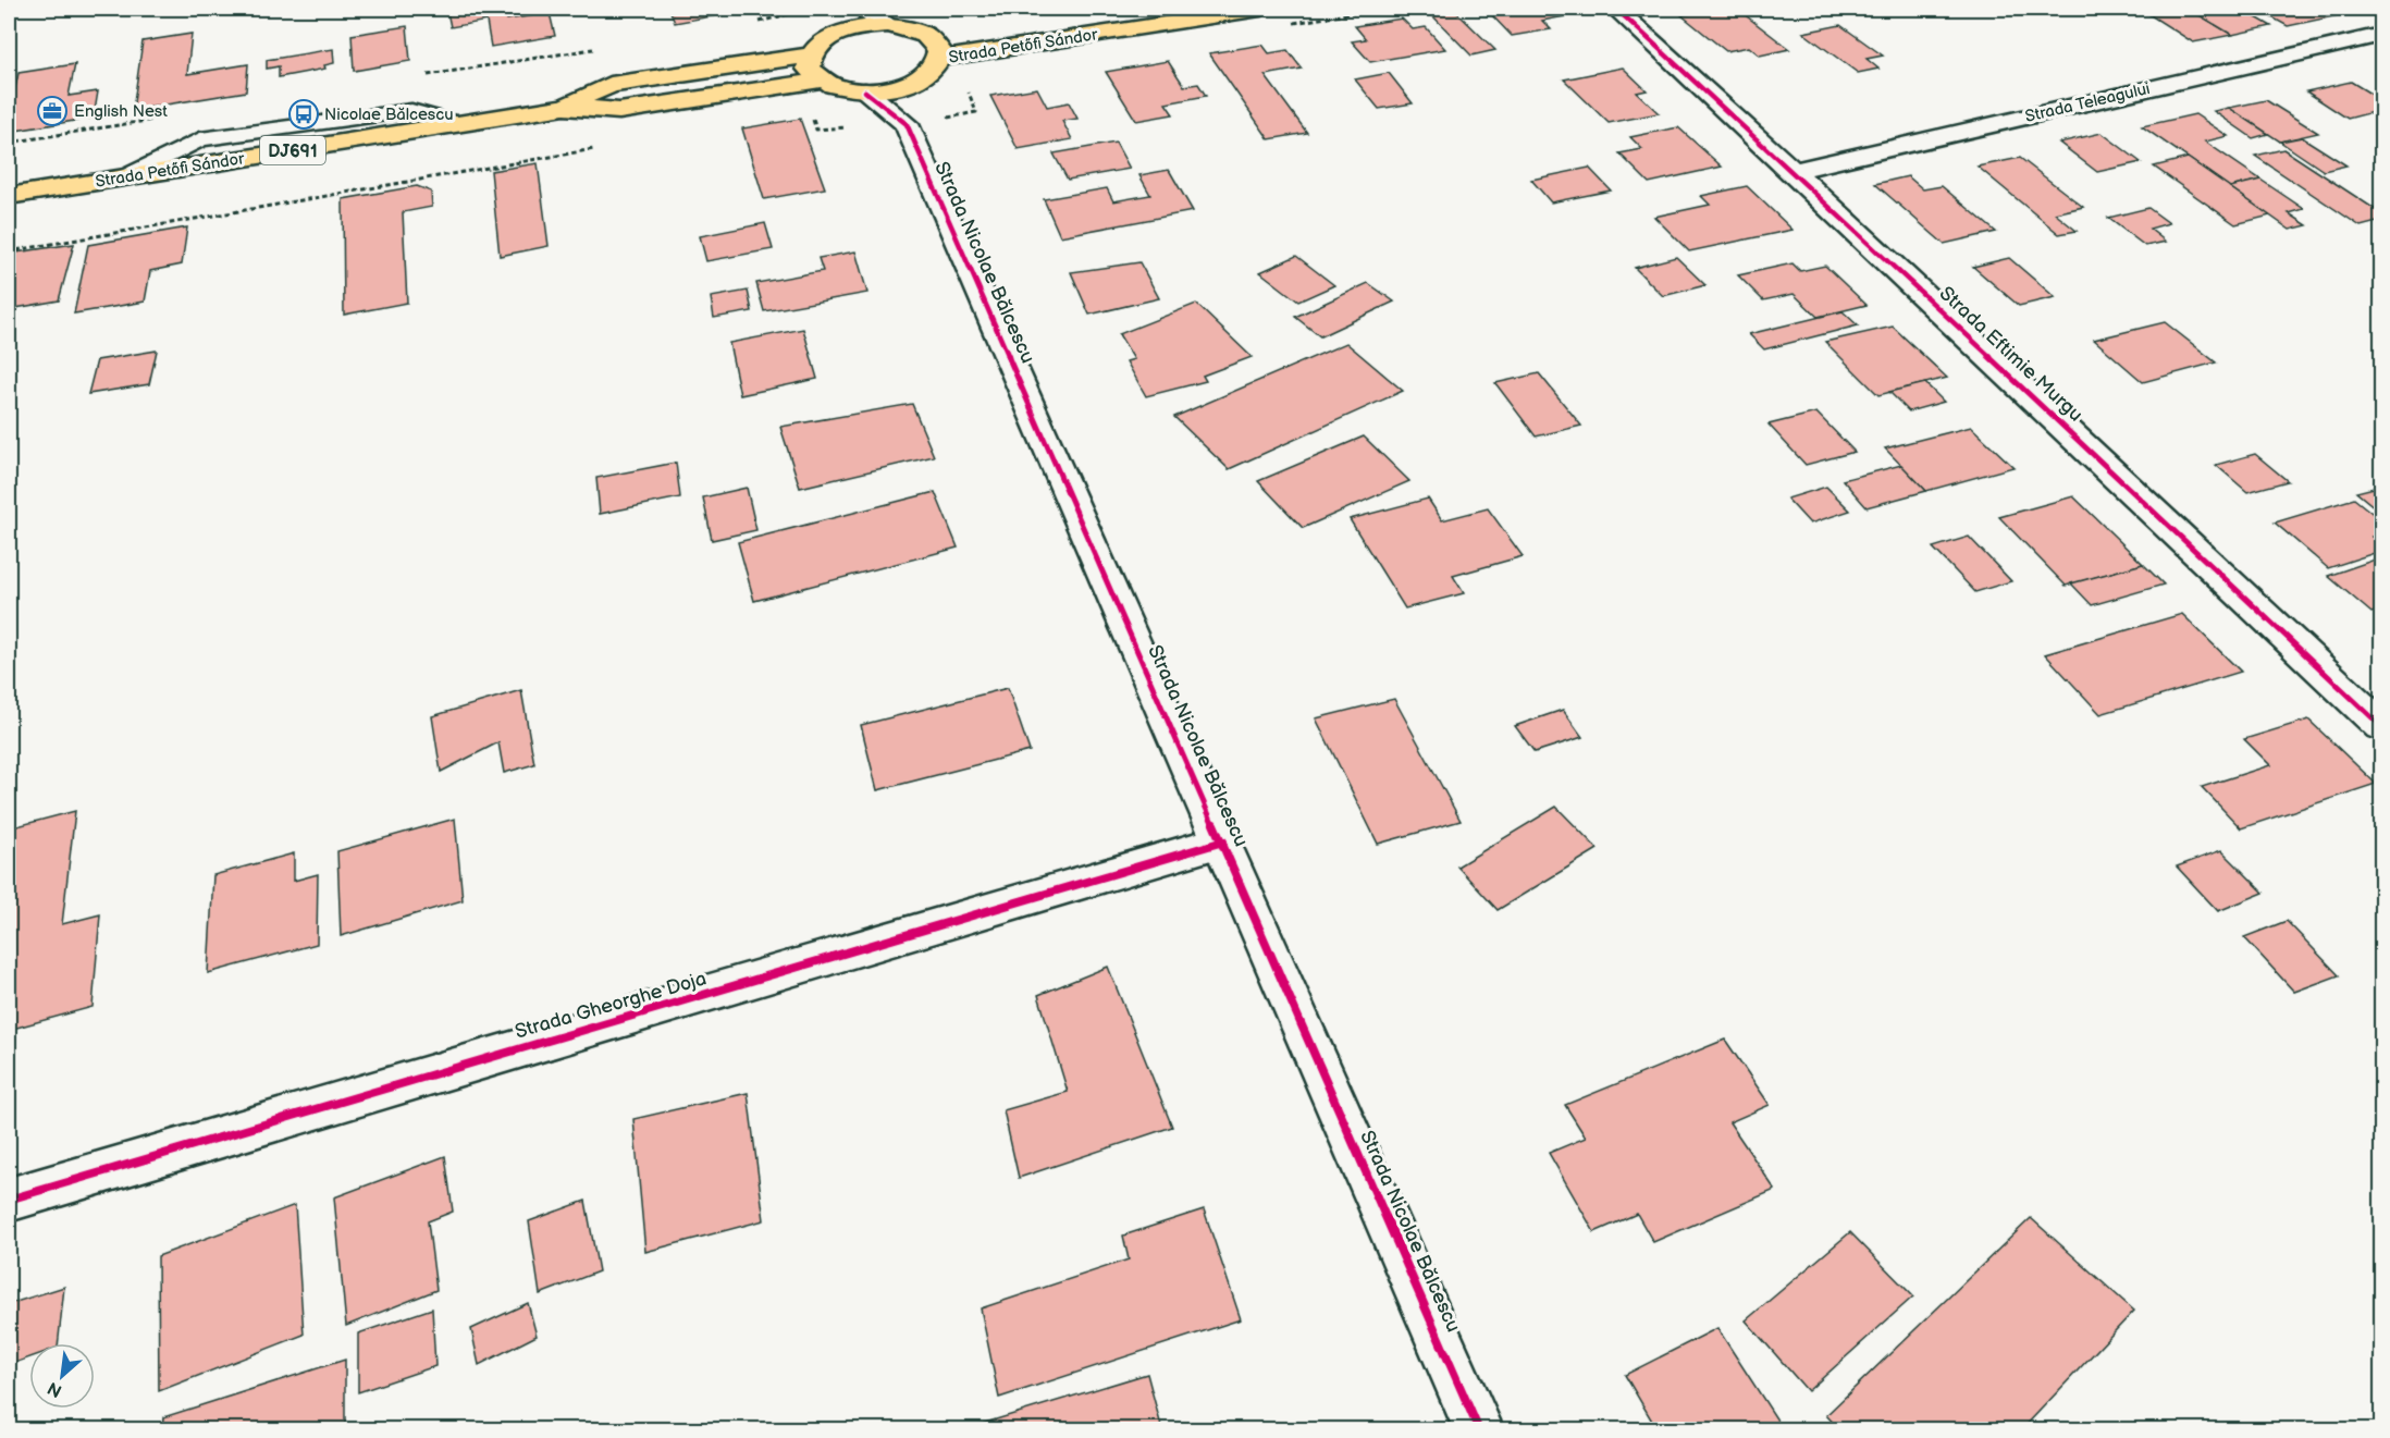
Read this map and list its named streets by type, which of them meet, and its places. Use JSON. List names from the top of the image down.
{
  "streets": {
    "main road": ["Strada Petőfi Sándor", "DJ691"],
    "street": [
      "Strada Teleagului",
      "Strada Nicolae Bălcescu",
      "Strada Eftimie Murgu",
      "Strada Gheorghe Doja"
    ]
  },
  "crossings": [
    ["Strada Petőfi Sándor", "DJ691"],
    ["Strada Teleagului", "Strada Eftimie Murgu"],
    ["DJ691", "Strada Nicolae Bălcescu"],
    ["Strada Nicolae Bălcescu", "Strada Gheorghe Doja"]
  ],
  "places": {
    "office": ["English Nest"],
    "bus stop": ["Nicolae Bălcescu"]
  },
  "north": "bottom left"
}
